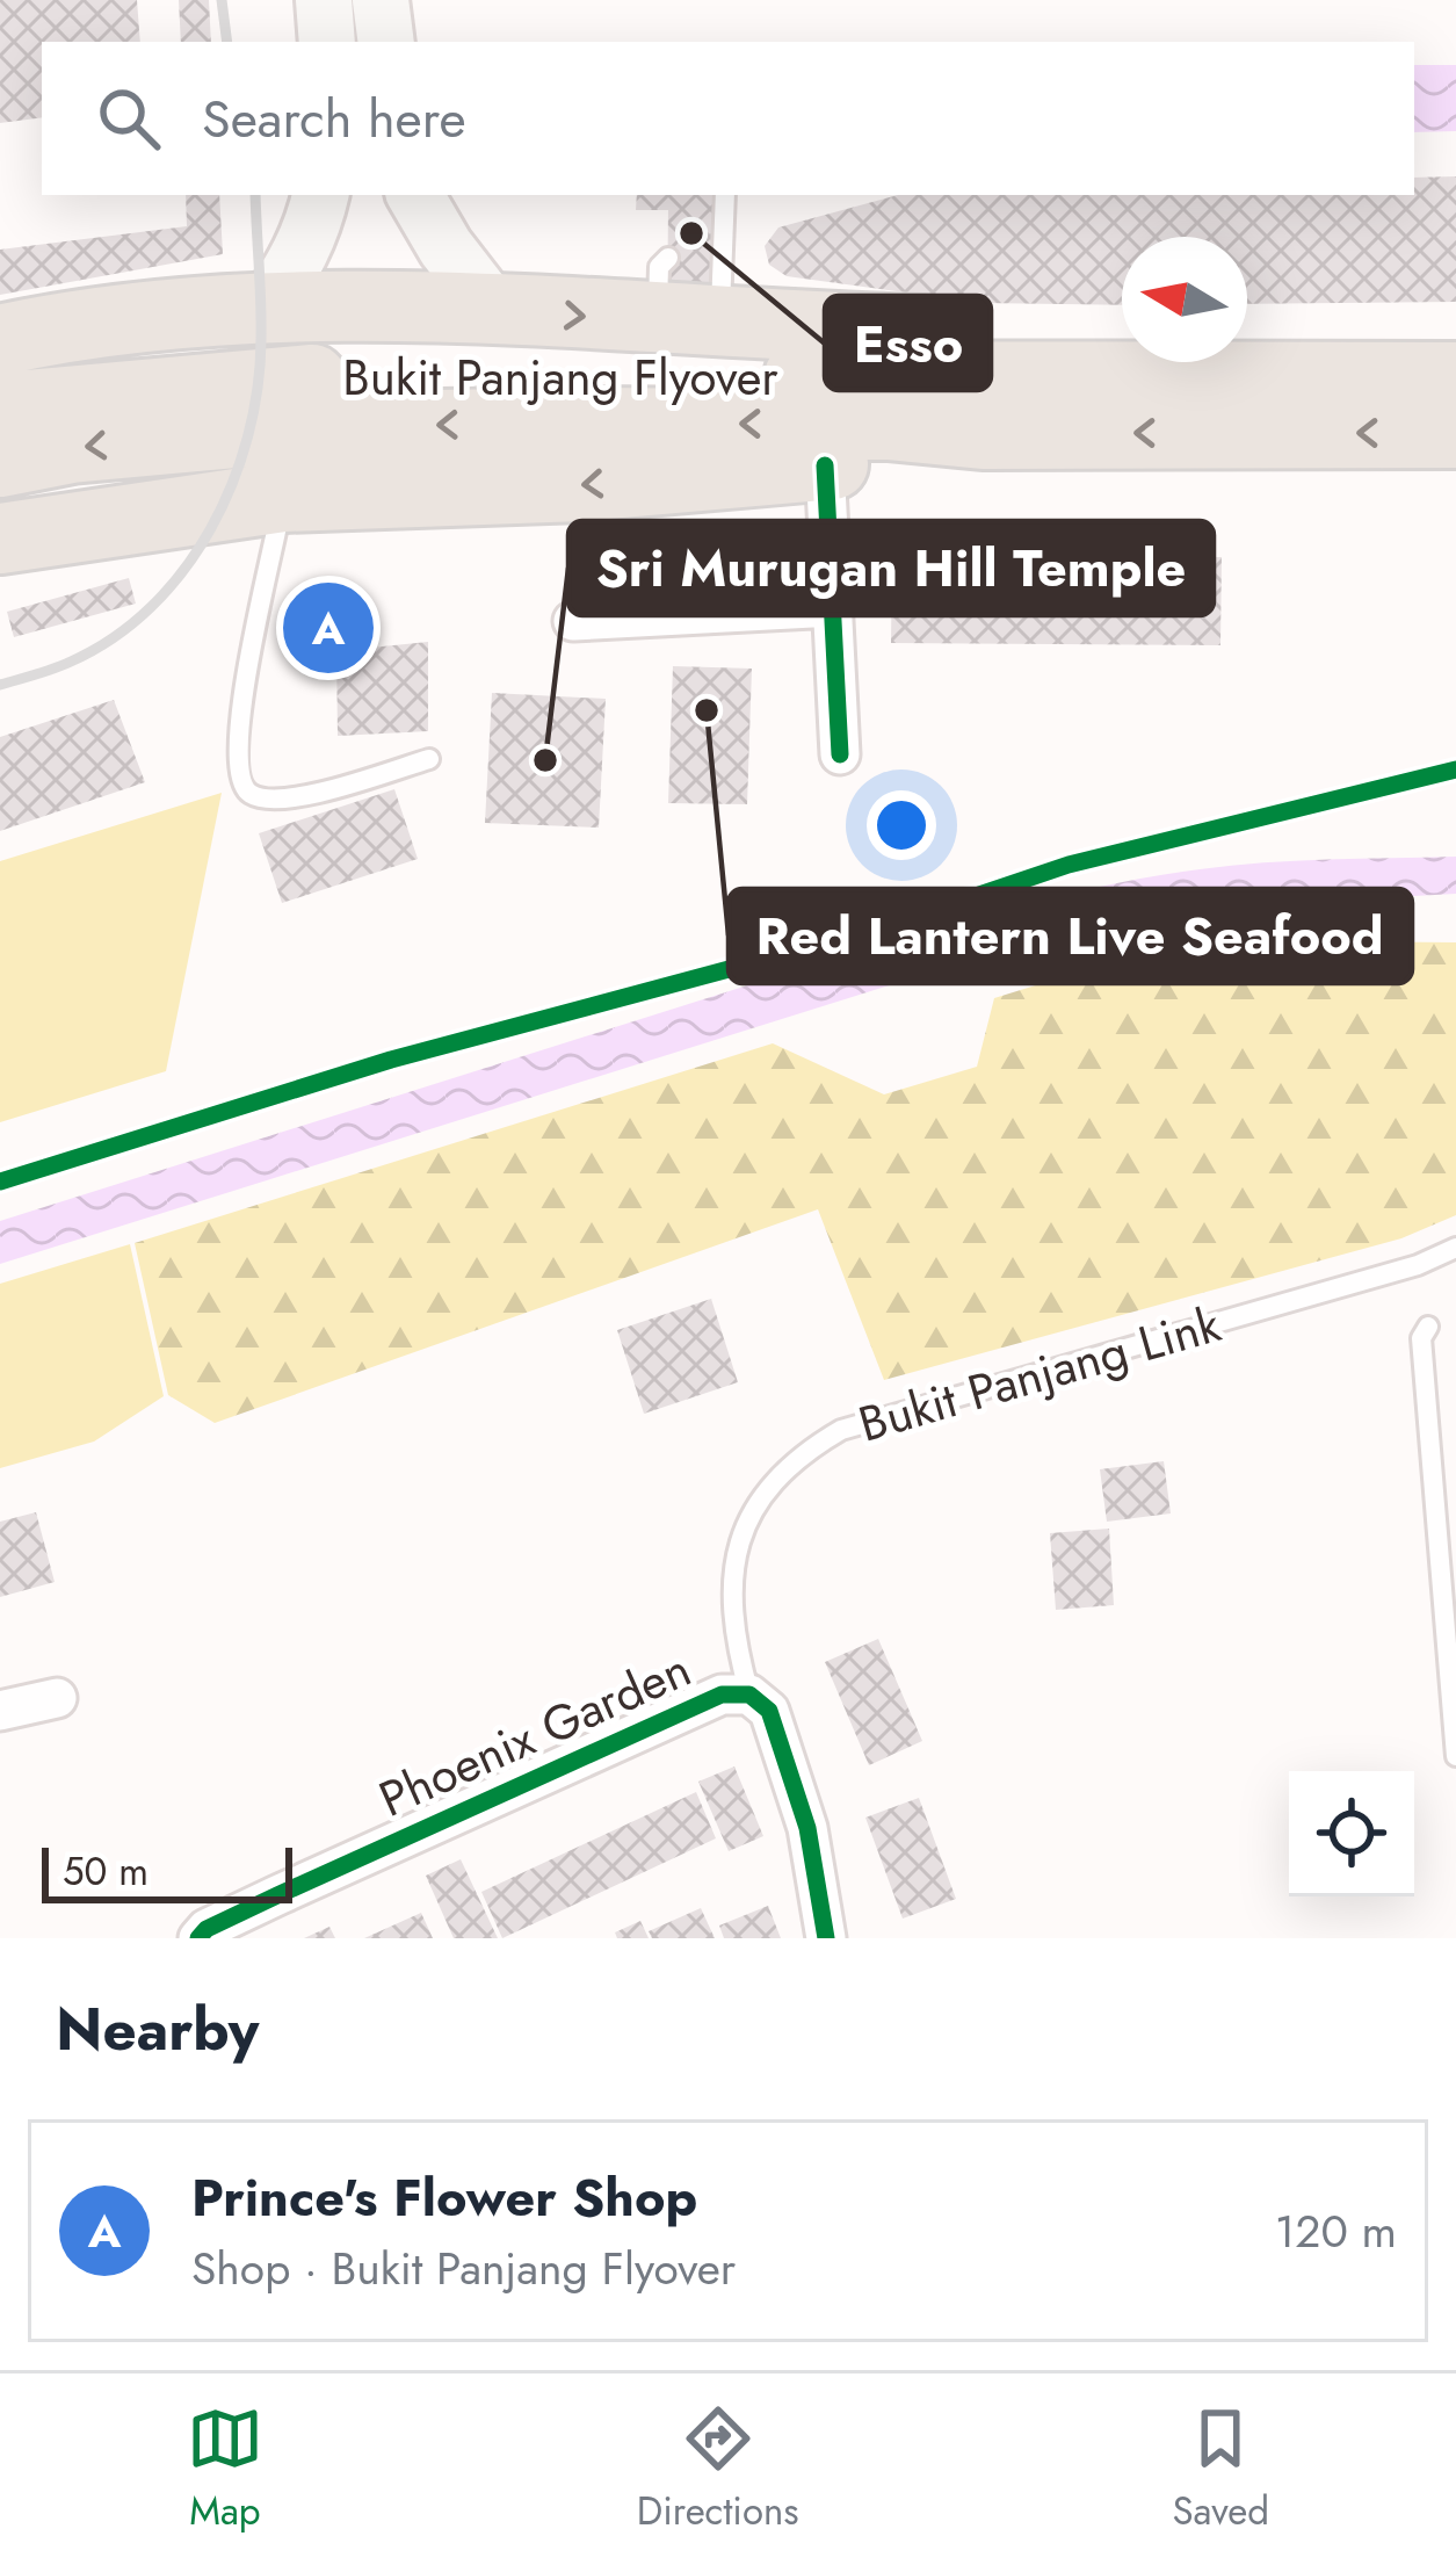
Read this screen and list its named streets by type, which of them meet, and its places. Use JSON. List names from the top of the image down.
{
  "streets": {
    "highway": ["Bukit Panjang Flyover"],
    "street": ["Phoenix Garden"],
    "lane": ["Bukit Panjang Link"]
  },
  "crossings": [
    ["Bukit Panjang Link", "Phoenix Garden"]
  ],
  "places": ["Esso", "Red Lantern Live Seafood", "Sri Murugan Hill Temple"],
  "scale_bar": "50 m",
  "north": "left",
  "page": {
    "search": "Search here",
    "pins": "A",
    "scale": "50 m",
    "heading": "Nearby",
    "list": [
      {
        "mark": "A",
        "name": "Prince's Flower Shop",
        "note": "Shop · Bukit Panjang Flyover",
        "value": "120 m"
      }
    ],
    "nav": ["Map", "Directions", "Saved"]
  }
}
